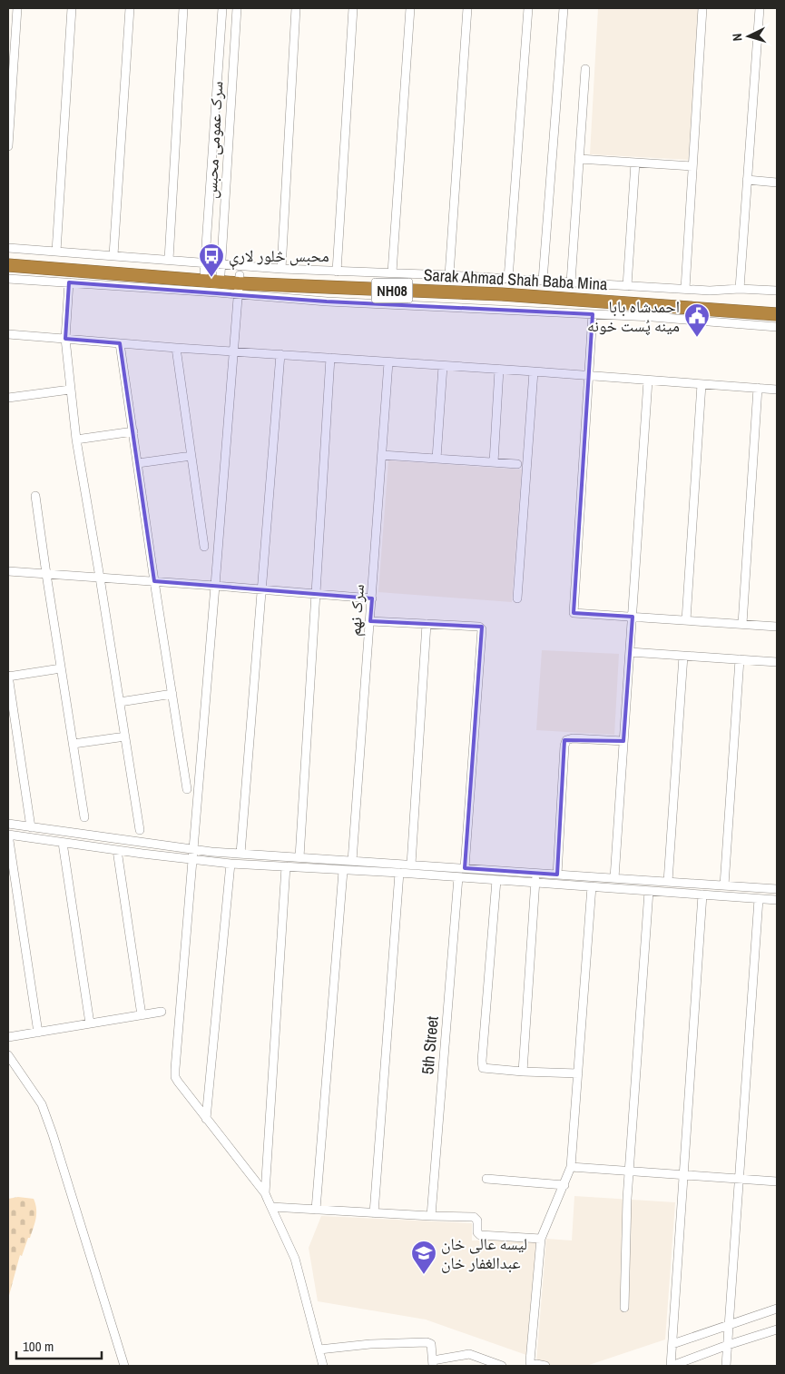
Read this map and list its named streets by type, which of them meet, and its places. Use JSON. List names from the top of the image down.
{
  "streets": {
    "highway": ["Sarak Ahmad Shah Baba Mina", "NH08"],
    "street": ["سرک عمومی محبس", "سرک نهم", "5th Street"]
  },
  "crossings": [
    ["سرک عمومی محبس", "NH08"],
    ["Sarak Ahmad Shah Baba Mina", "NH08"]
  ],
  "places": {
    "bus stop": ["محبس څلور لارې"],
    "public building": ["احمدشاه بابا مینه پُست خونه"],
    "school or university": ["لیسه عالی خان عبدالغفار خان"]
  },
  "scale_bar": "100 m",
  "north": "left"
}
